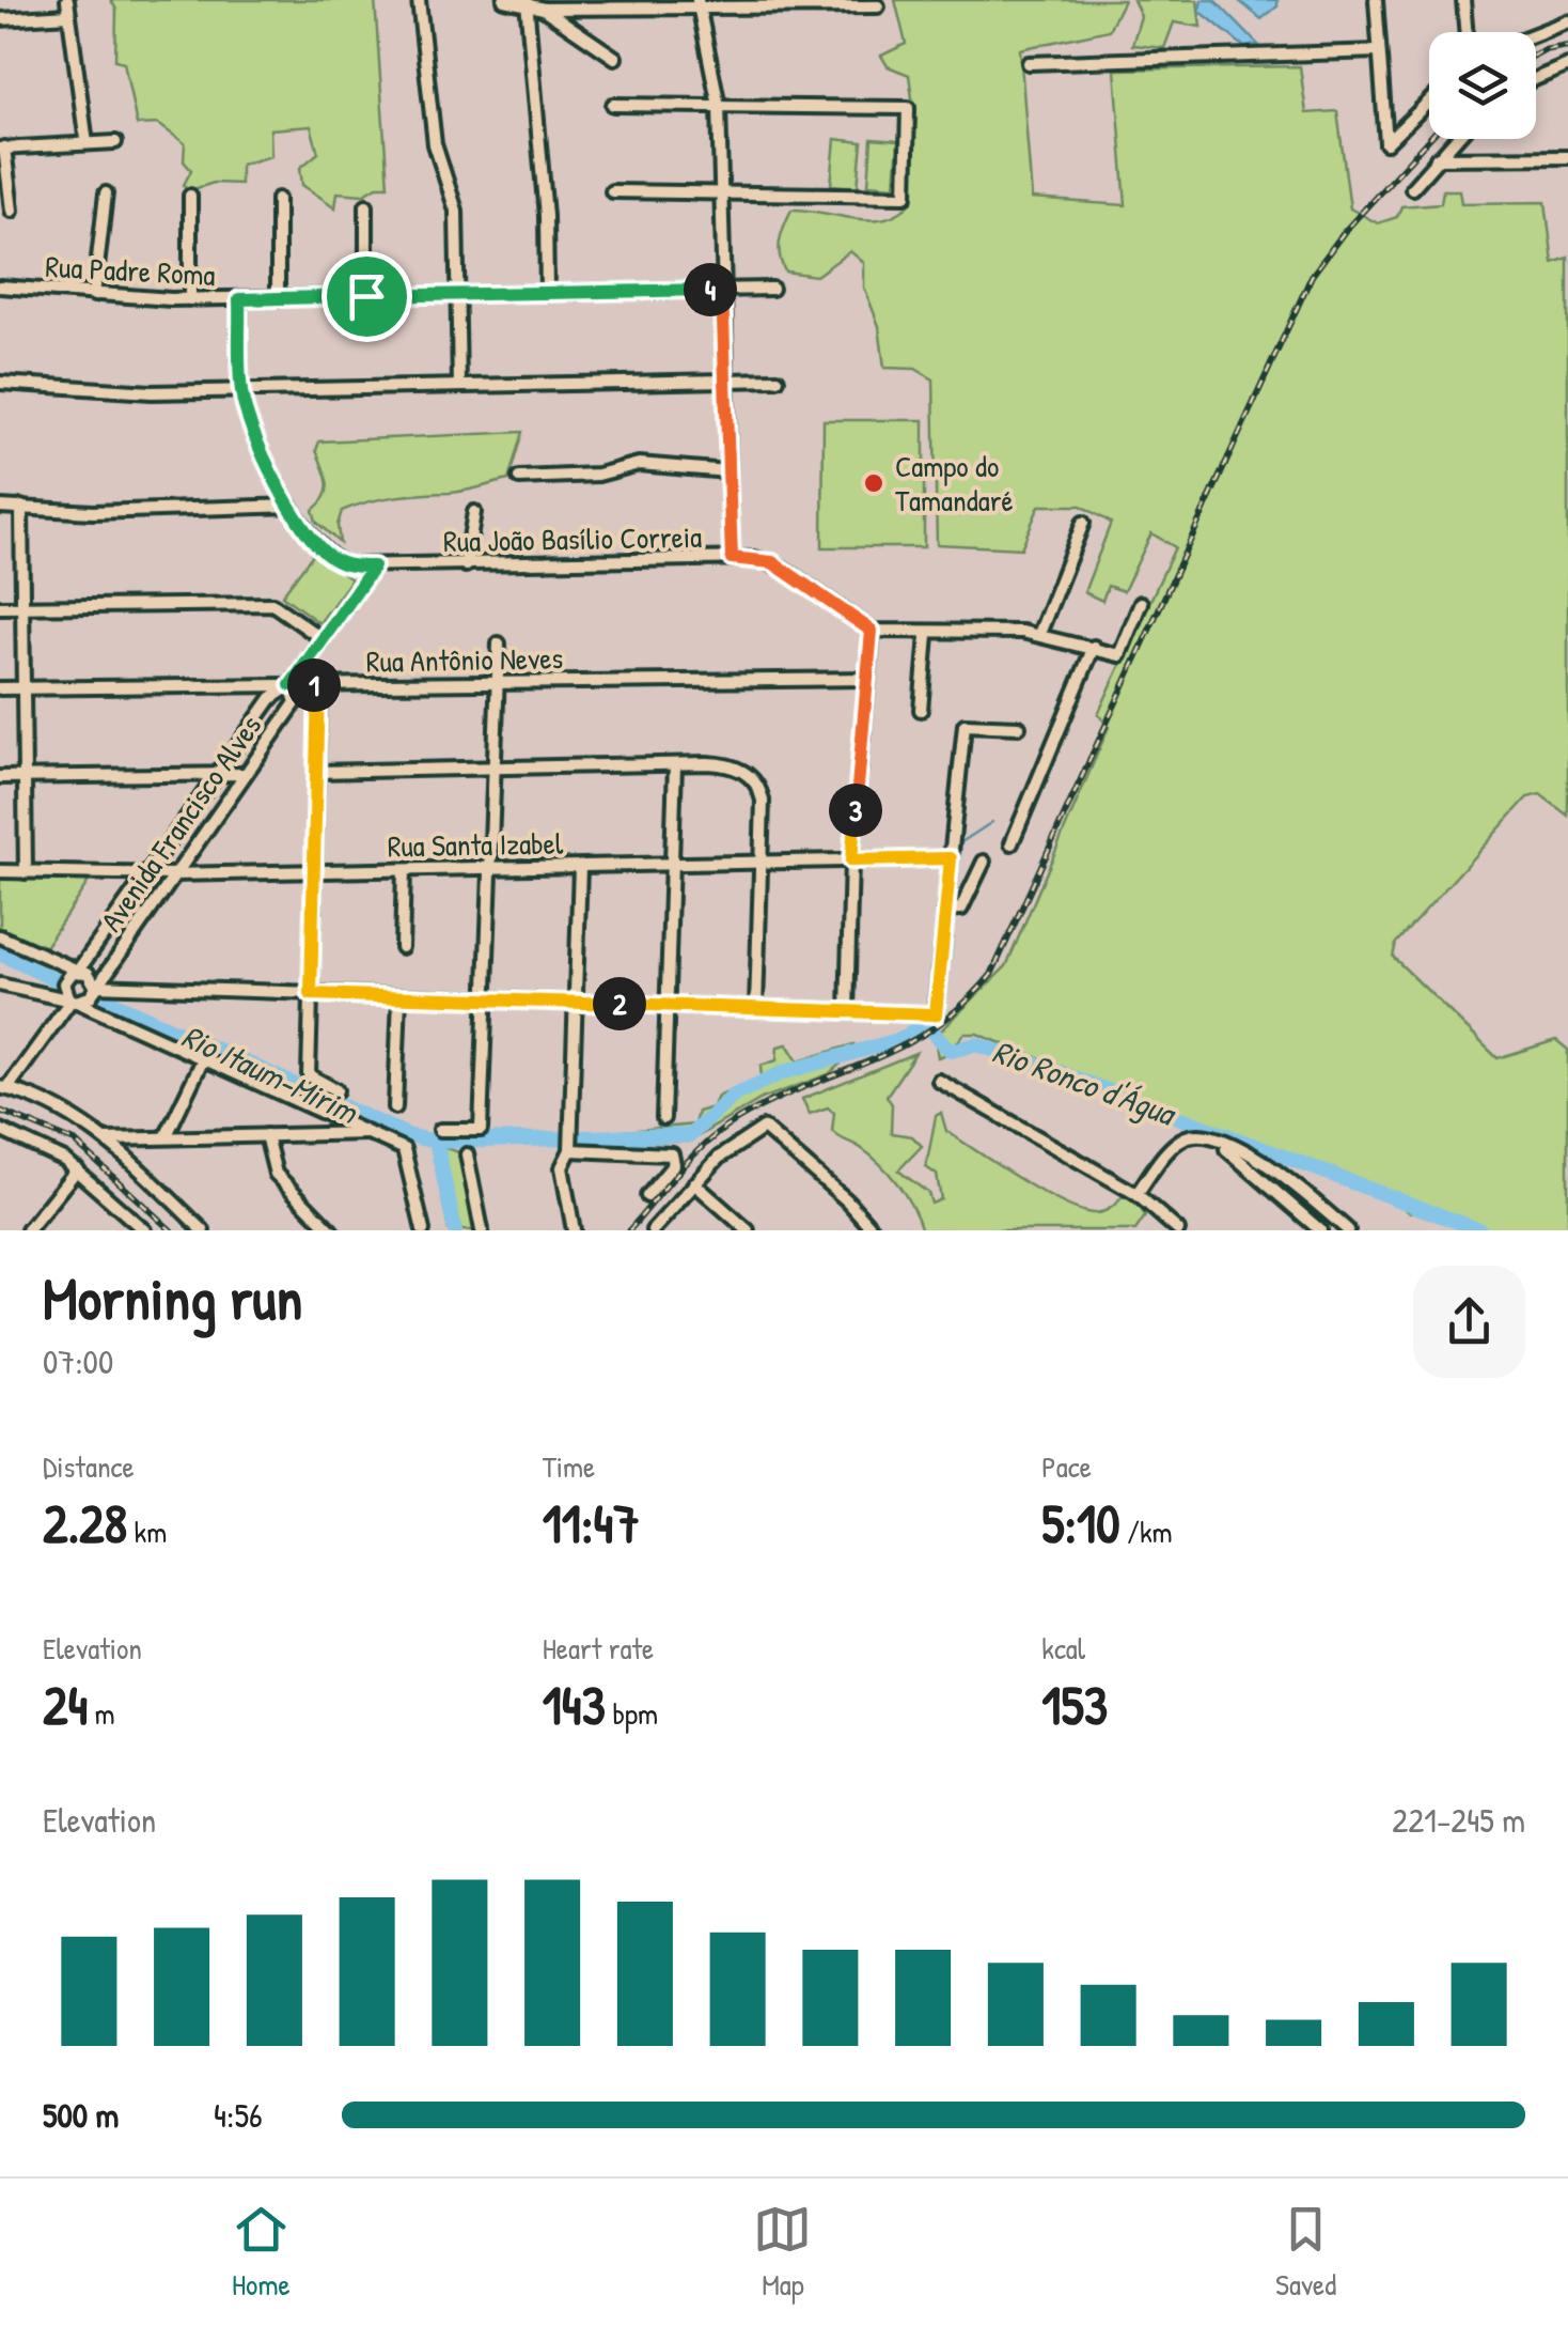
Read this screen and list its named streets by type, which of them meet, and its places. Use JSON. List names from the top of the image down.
{
  "streets": {
    "street": [
      "Rua Padre Roma",
      "Rua João Basílio Correia",
      "Rua Antônio Neves",
      "Avenida Francisco Alves",
      "Rua Santa Izabel"
    ]
  },
  "crossings": [
    ["Rua Padre Roma", "Rua João Basílio Correia"],
    ["Rua João Basílio Correia", "Avenida Francisco Alves"],
    ["Rua Antônio Neves", "Avenida Francisco Alves"],
    ["Avenida Francisco Alves", "Rua Santa Izabel"]
  ],
  "water": ["Rio Itaum-Mirim", "Rio Ronco d'Água"],
  "places": ["Campo do Tamandaré"],
  "page": {
    "pins": [
      "4",
      "1",
      "3",
      "2"
    ],
    "heading": ["Morning run", "07:00"],
    "stats": [
      ["Distance", "2.28 km"],
      ["Time", "11:47"],
      ["Pace", "5:10 /km"],
      ["Elevation", "24 m"],
      ["Heart rate", "143 bpm"],
      ["kcal", "153"]
    ],
    "chart": ["Elevation", "221–245 m"],
    "list": [
      {
        "name": "500 m",
        "note": "4:56"
      }
    ],
    "tabs": ["Home", "Map", "Saved"]
  }
}
